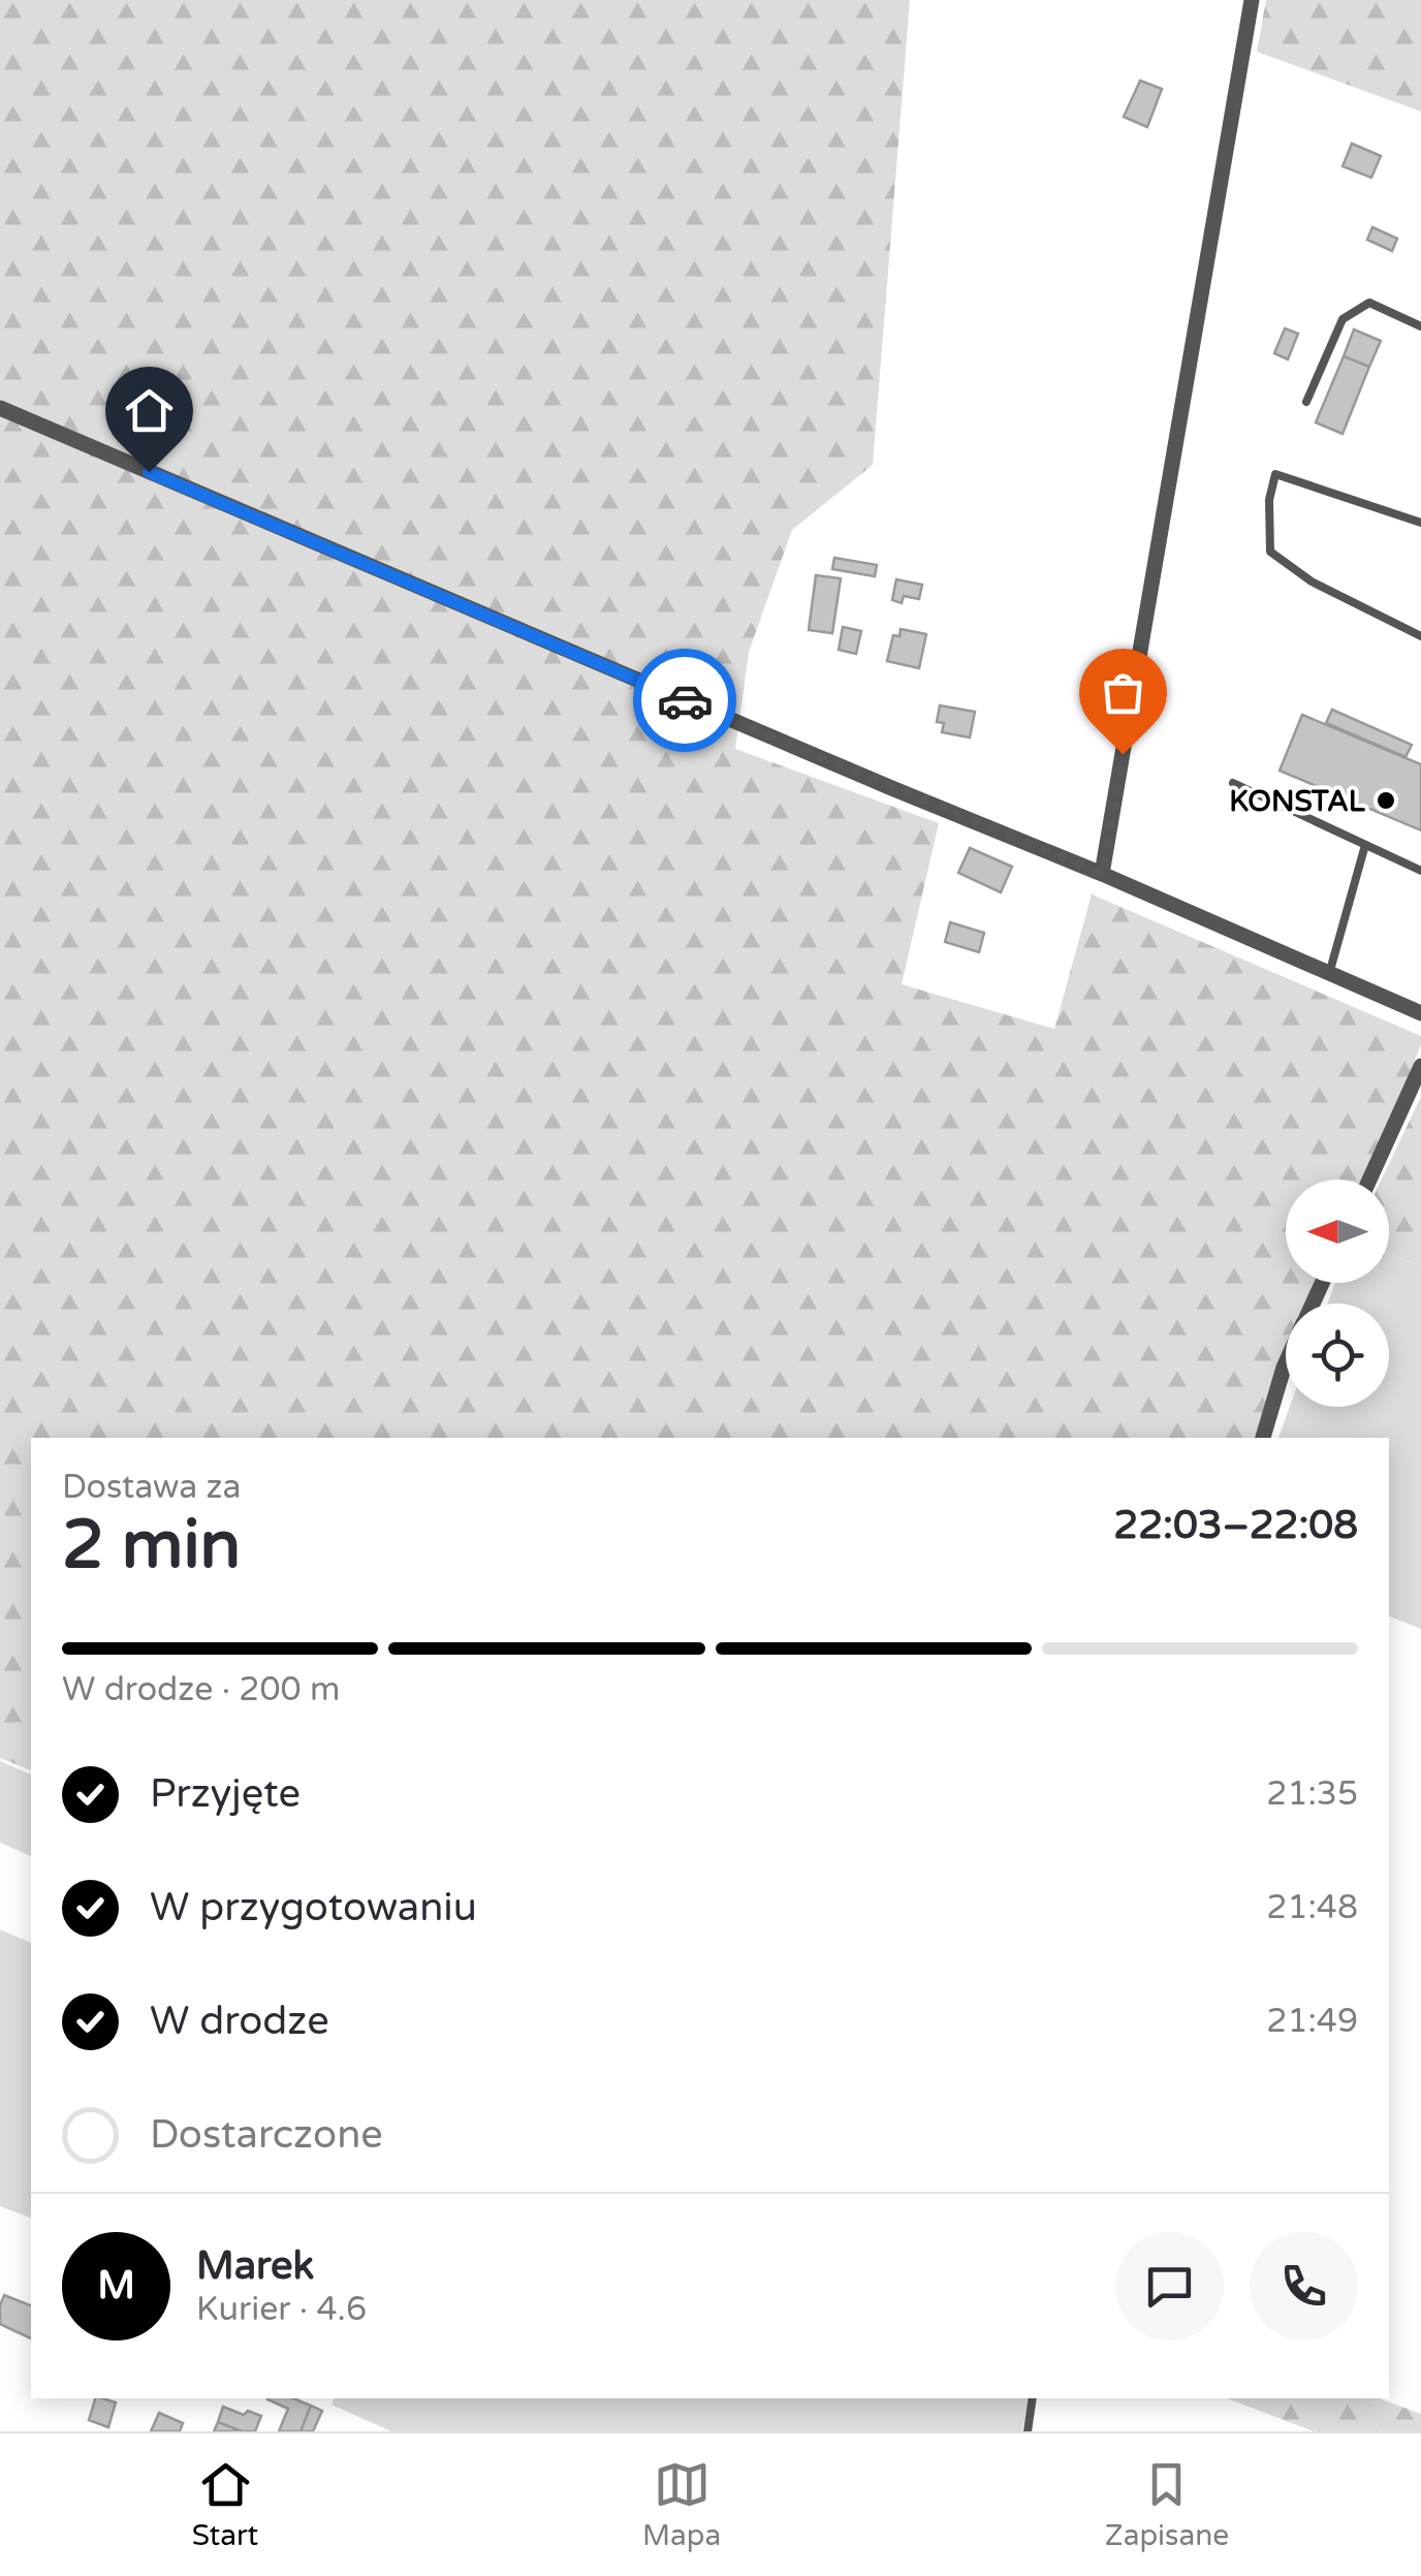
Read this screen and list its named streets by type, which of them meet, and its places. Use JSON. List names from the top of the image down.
{
  "places": ["KONSTAL"],
  "north": "left",
  "page": {
    "heading": ["2 min", "Dostawa za", "22:03–22:08"],
    "panel": ["Marek", "Kurier · 4.6"],
    "bar": "W drodze · 200 m",
    "list": [
      ["Przyjęte", "21:35"],
      ["W przygotowaniu", "21:48"],
      ["W drodze", "21:49"],
      "Dostarczone"
    ],
    "round": "M",
    "tabs": ["Start", "Mapa", "Zapisane"]
  }
}
